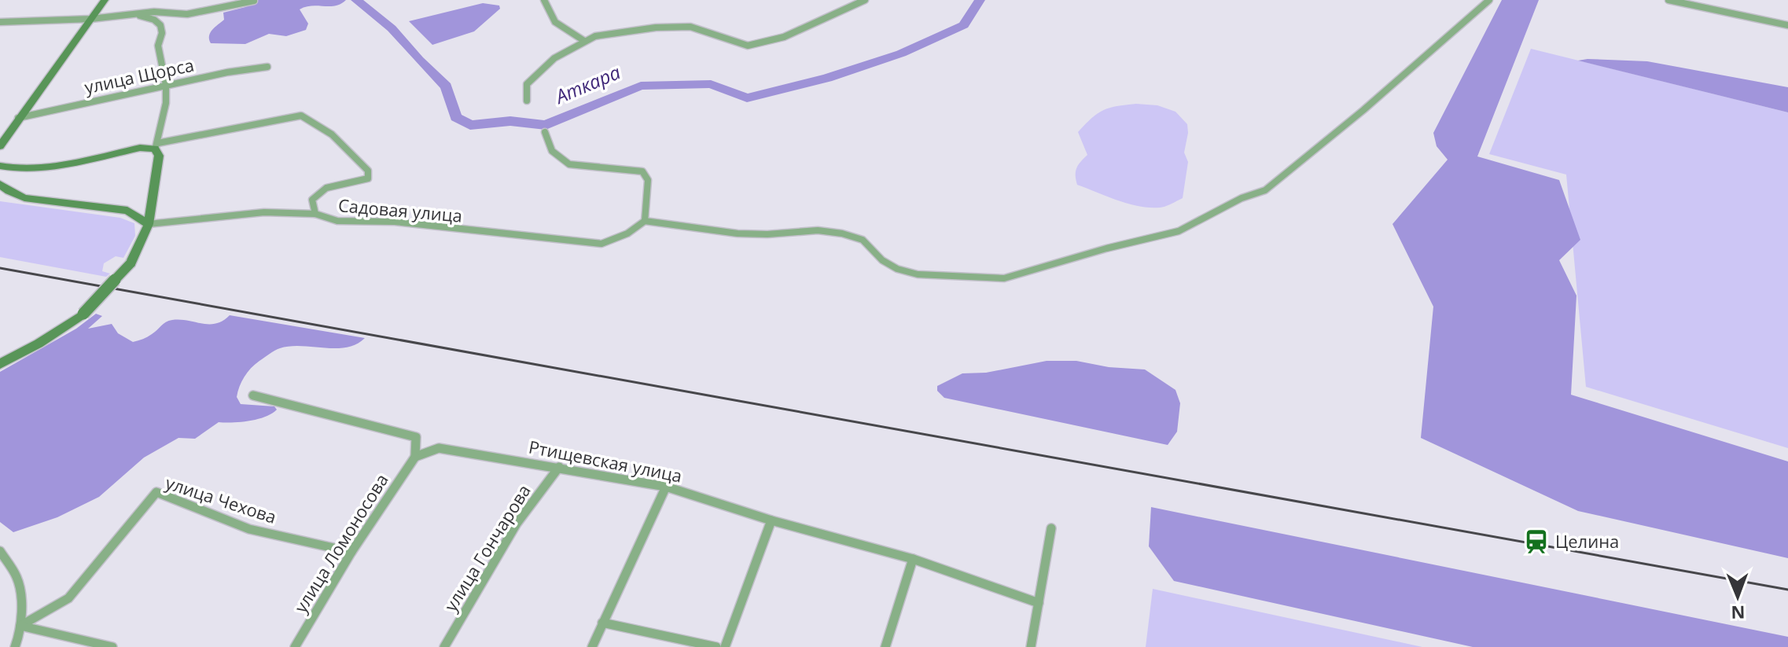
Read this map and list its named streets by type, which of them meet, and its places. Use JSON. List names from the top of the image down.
{
  "streets": {
    "street": [
      "улица Щорса",
      "Садовая улица",
      "Ртищевская улица",
      "улица Чехова",
      "улица Ломоносова",
      "улица Гончарова"
    ]
  },
  "crossings": [
    ["Ртищевская улица", "улица Ломоносова"],
    ["Ртищевская улица", "улица Гончарова"],
    ["улица Чехова", "улица Ломоносова"]
  ],
  "water": ["Аткара"],
  "places": {
    "station": ["Целина"]
  },
  "north": "bottom"
}
